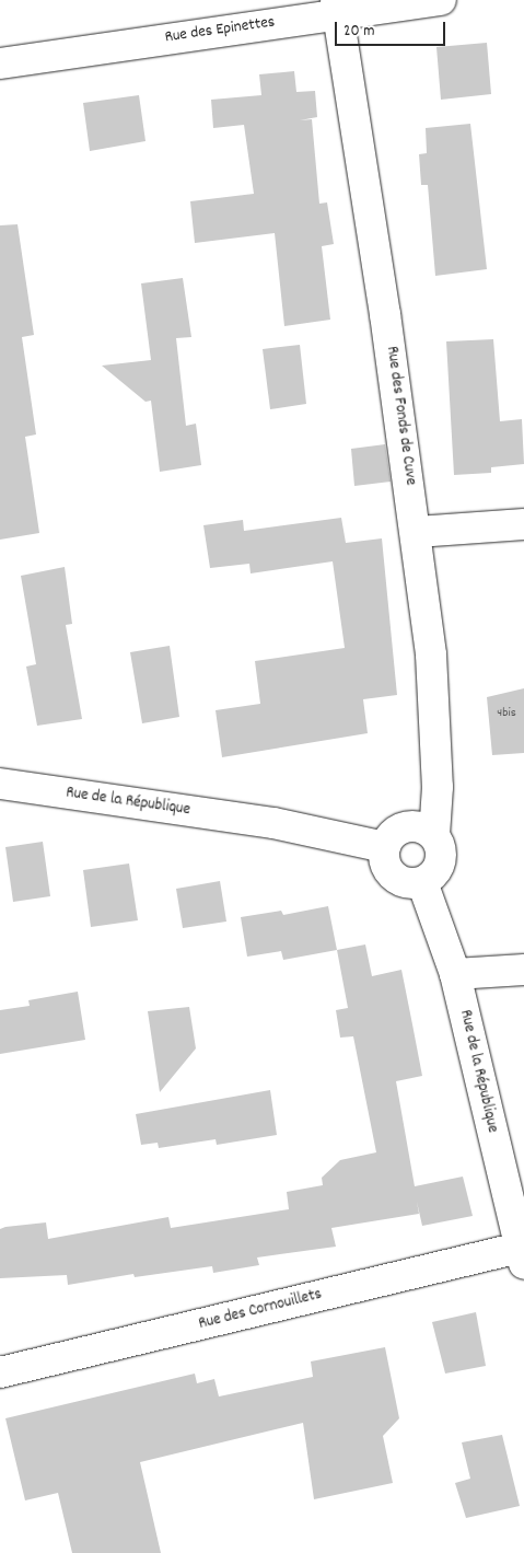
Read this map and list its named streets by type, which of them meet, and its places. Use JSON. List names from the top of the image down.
{
  "streets": {
    "street": [
      "Rue des Epinettes",
      "Rue des Fonds de Cuve",
      "Rue de la République",
      "Rue des Cornouillets"
    ]
  },
  "crossings": [
    ["Rue des Epinettes", "Rue des Fonds de Cuve"],
    ["Rue des Fonds de Cuve", "Rue de la République"],
    ["Rue de la République", "Rue des Cornouillets"]
  ],
  "house_numbers": ["4bis"],
  "scale_bar": "20 m"
}
